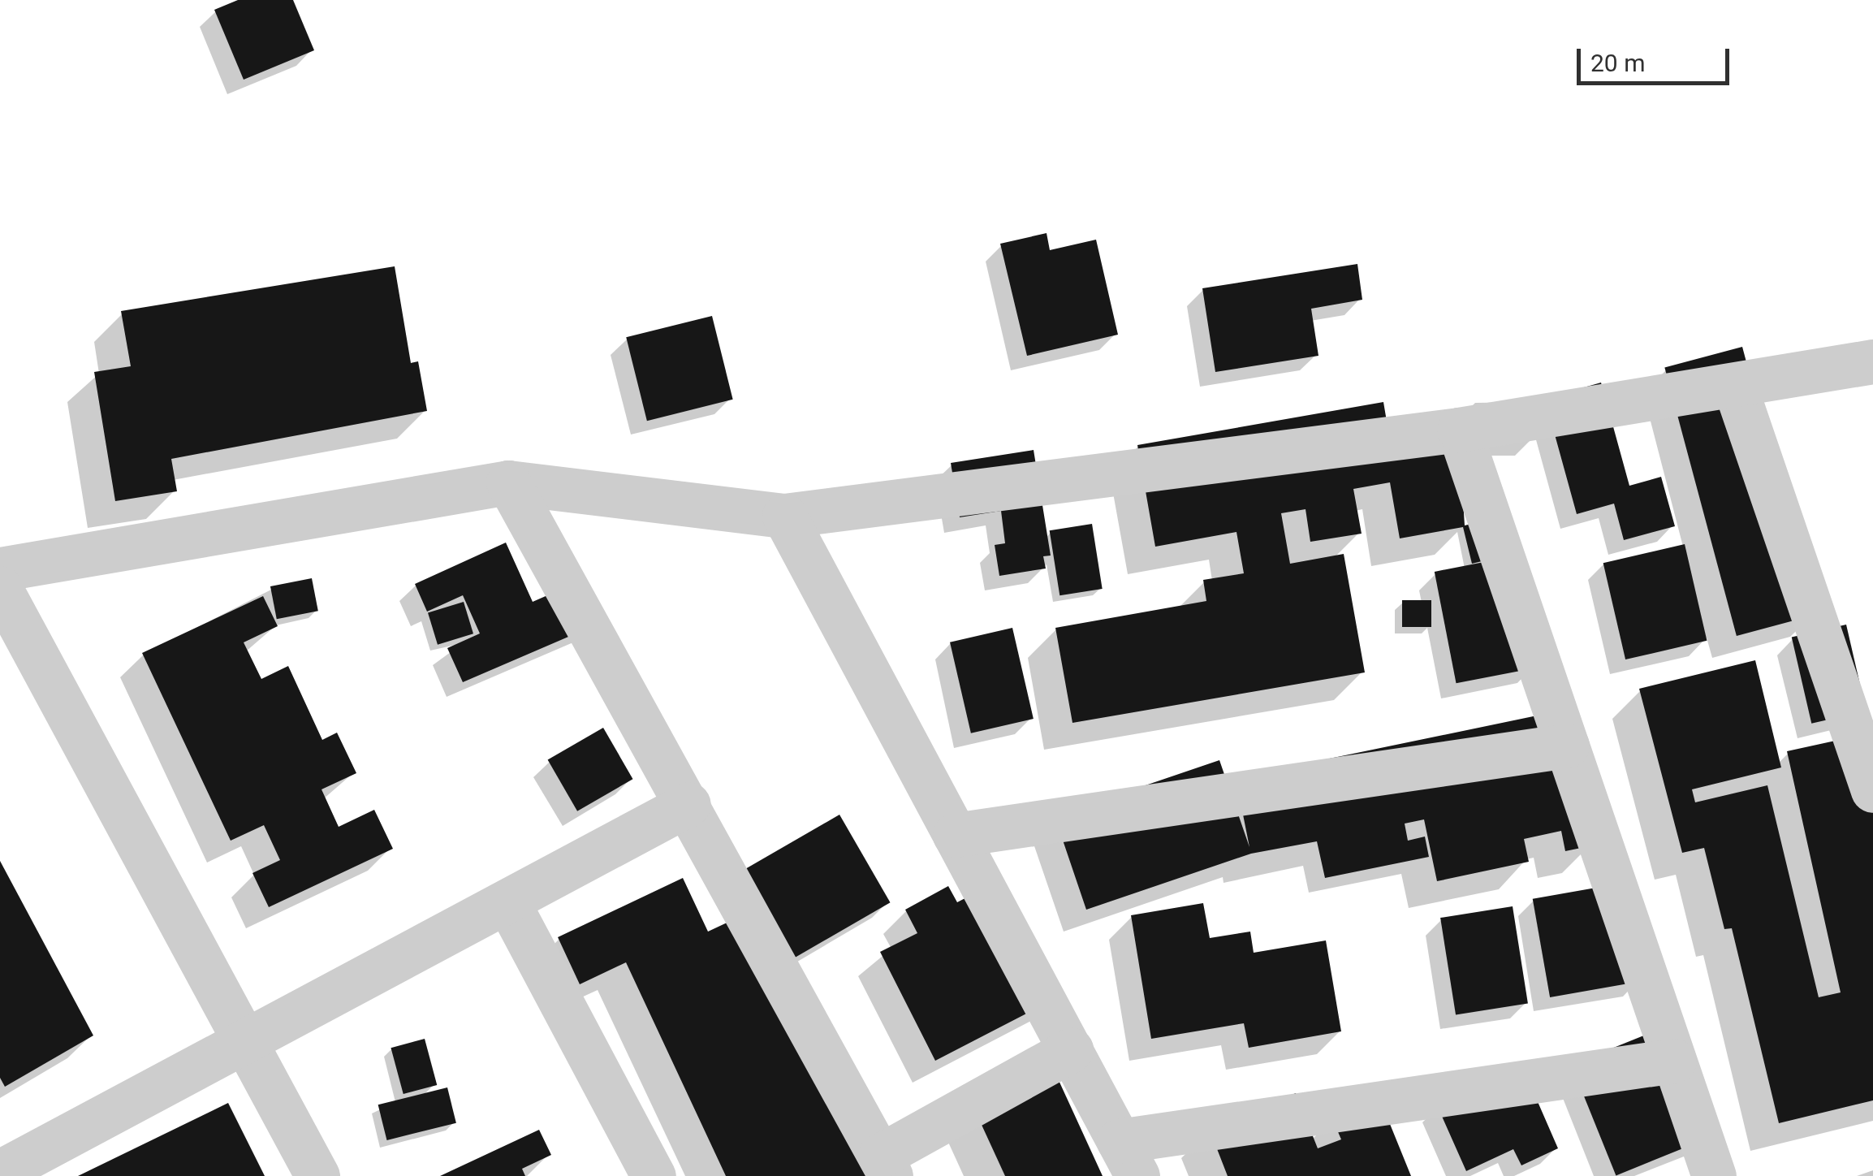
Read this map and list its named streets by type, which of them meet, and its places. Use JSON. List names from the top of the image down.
{
  "scale_bar": "20 m"
}
